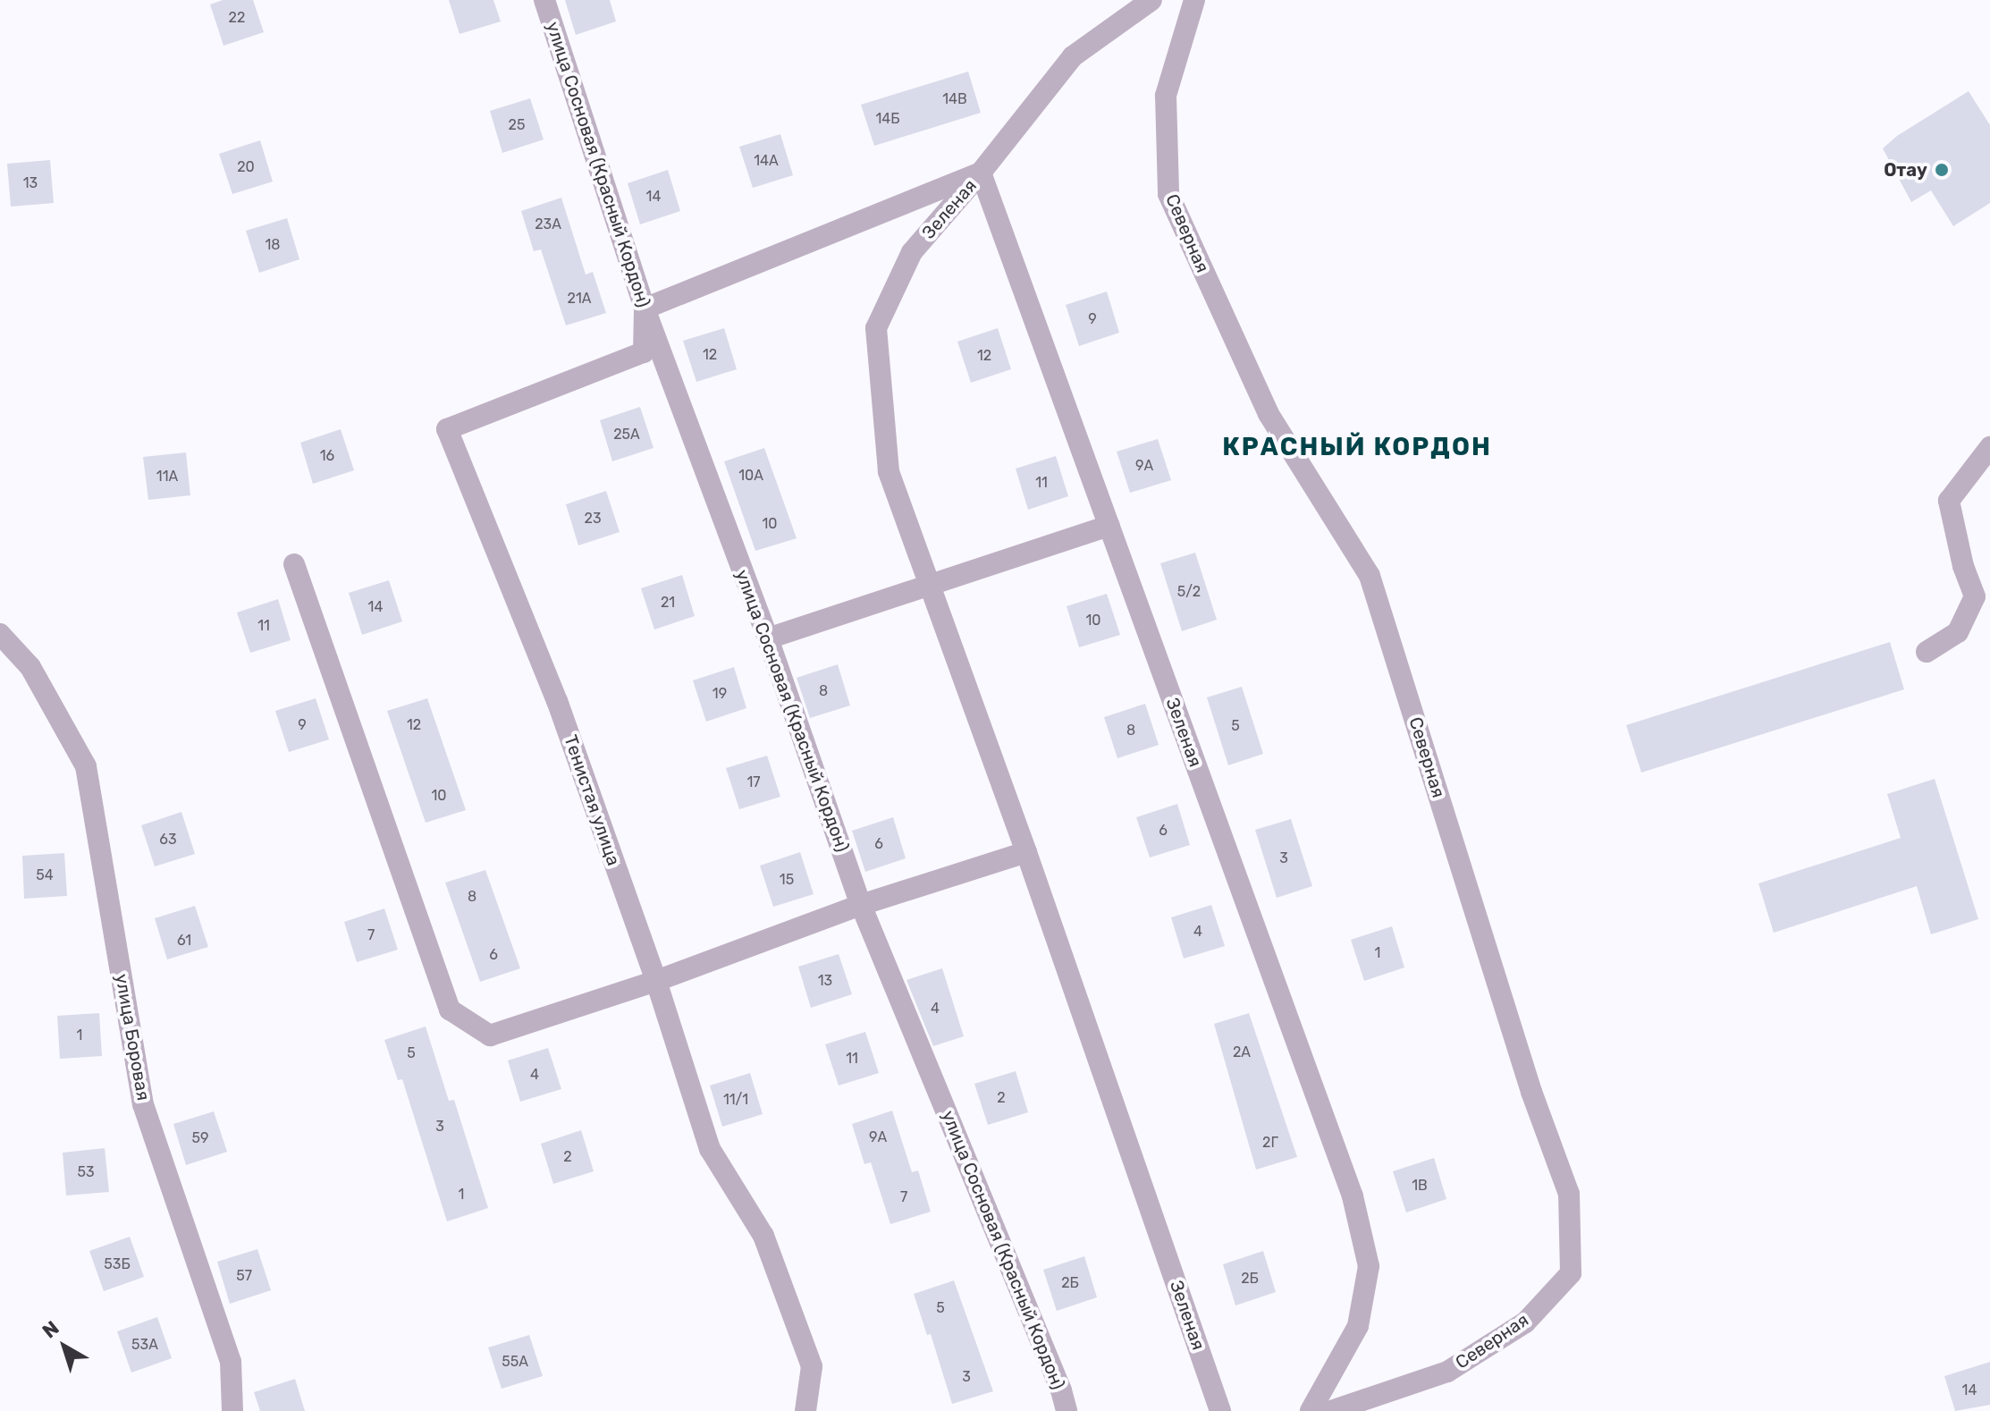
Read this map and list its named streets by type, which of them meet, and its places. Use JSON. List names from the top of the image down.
{
  "streets": {
    "street": [
      "улица Сосновая (Красный Кордон)",
      "Зеленая",
      "Северная",
      "Тенистая улица",
      "улица Боровая"
    ]
  },
  "crossings": [
    ["улица Сосновая (Красный Кордон)", "Тенистая улица"]
  ],
  "districts": ["КРАСНЫЙ КОРДОН"],
  "places": ["Отау"],
  "house_numbers": [
    "22",
    "14В",
    "14Б",
    "25",
    "14А",
    "20",
    "13",
    "14",
    "23А",
    "18",
    "21А",
    "9",
    "12",
    "12",
    "25А",
    "16",
    "9А",
    "10А",
    "11А",
    "11",
    "23",
    "10",
    "5/2",
    "21",
    "14",
    "10",
    "11",
    "8",
    "19",
    "9",
    "12",
    "5",
    "8",
    "17",
    "10",
    "6",
    "63",
    "6",
    "3",
    "54",
    "15",
    "8",
    "4",
    "7",
    "61",
    "1",
    "6",
    "13",
    "4",
    "1",
    "2А",
    "5",
    "11",
    "4",
    "2",
    "11/1",
    "3",
    "9А",
    "59",
    "2Г",
    "2",
    "53",
    "1В",
    "1",
    "7",
    "53Б",
    "57",
    "2Б",
    "2Б",
    "5",
    "53А",
    "55А",
    "3",
    "14"
  ],
  "north": "top left"
}
